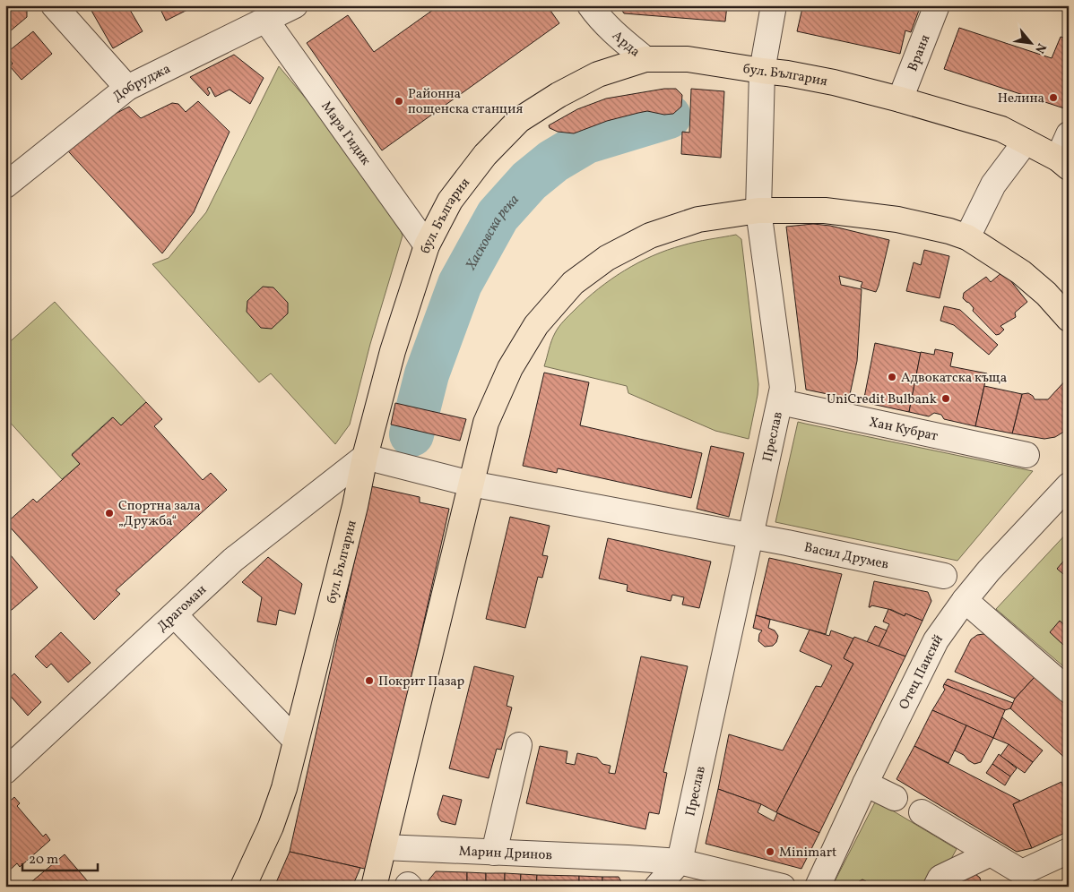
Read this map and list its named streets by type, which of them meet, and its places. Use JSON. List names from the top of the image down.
{
  "streets": {
    "main road": ["бул. България"],
    "street": [
      "Арда",
      "Враня",
      "Добруджа",
      "Мара Гидик",
      "Хан Кубрат",
      "Преслав",
      "Васил Друмев",
      "Драгоман",
      "Отец Паисий",
      "Марин Дринов"
    ]
  },
  "crossings": [
    ["Арда", "бул. България"],
    ["Враня", "бул. България"],
    ["бул. България", "Мара Гидик"],
    ["бул. България", "Преслав"],
    ["бул. България", "Васил Друмев"],
    ["бул. България", "Драгоман"],
    ["Добруджа", "Мара Гидик"],
    ["Хан Кубрат", "Преслав"],
    ["Преслав", "Васил Друмев"],
    ["Преслав", "Марин Дринов"],
    ["Васил Друмев", "Драгоман"]
  ],
  "water": ["Хасковска река"],
  "places": [
    "Нелина",
    "Районна пощенска станция",
    "Адвокатска къща",
    "UniCredit Bulbank",
    "Спортна зала „Дружба“",
    "Покрит Пазар",
    "Minimart"
  ],
  "scale_bar": "20 m",
  "north": "bottom right"
}
